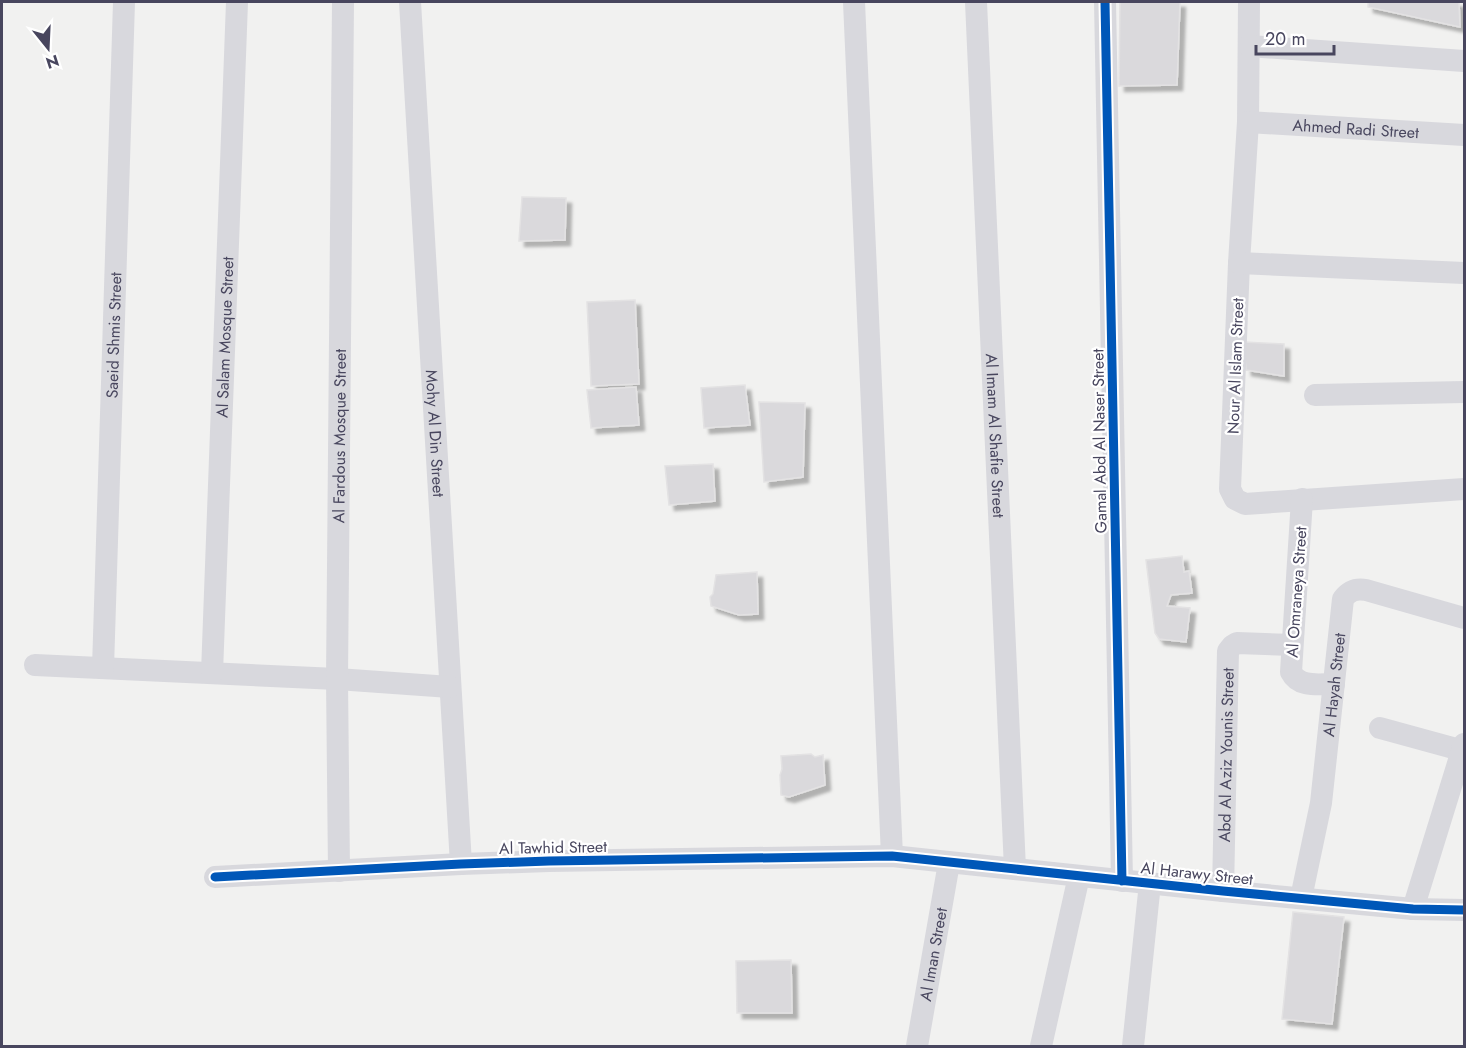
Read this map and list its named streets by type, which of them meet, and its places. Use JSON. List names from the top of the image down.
{
  "streets": {
    "street": [
      "Ahmed Radi Street",
      "Saeid Shmis Street",
      "Al Salam Mosque Street",
      "Nour Al Islam Street",
      "Mohy Al Din Street",
      "Al Imam Al Shafie Street",
      "Al Fardous Mosque Street",
      "Gamal Abd Al Naser Street",
      "Al Omraneya Street",
      "Al Hayah Street",
      "Abd Al Aziz Younis Street",
      "Al Tawhid Street",
      "Al Harawy Street",
      "Al Iman Street"
    ]
  },
  "crossings": [
    ["Ahmed Radi Street", "Nour Al Islam Street"],
    ["Nour Al Islam Street", "Al Omraneya Street"],
    ["Mohy Al Din Street", "Al Tawhid Street"],
    ["Al Imam Al Shafie Street", "Al Harawy Street"],
    ["Al Fardous Mosque Street", "Al Tawhid Street"],
    ["Gamal Abd Al Naser Street", "Al Harawy Street"],
    ["Al Omraneya Street", "Al Hayah Street"],
    ["Al Omraneya Street", "Abd Al Aziz Younis Street"],
    ["Al Hayah Street", "Al Harawy Street"],
    ["Abd Al Aziz Younis Street", "Al Harawy Street"],
    ["Al Tawhid Street", "Al Harawy Street"],
    ["Al Harawy Street", "Al Iman Street"]
  ],
  "scale_bar": "20 m",
  "north": "bottom"
}
